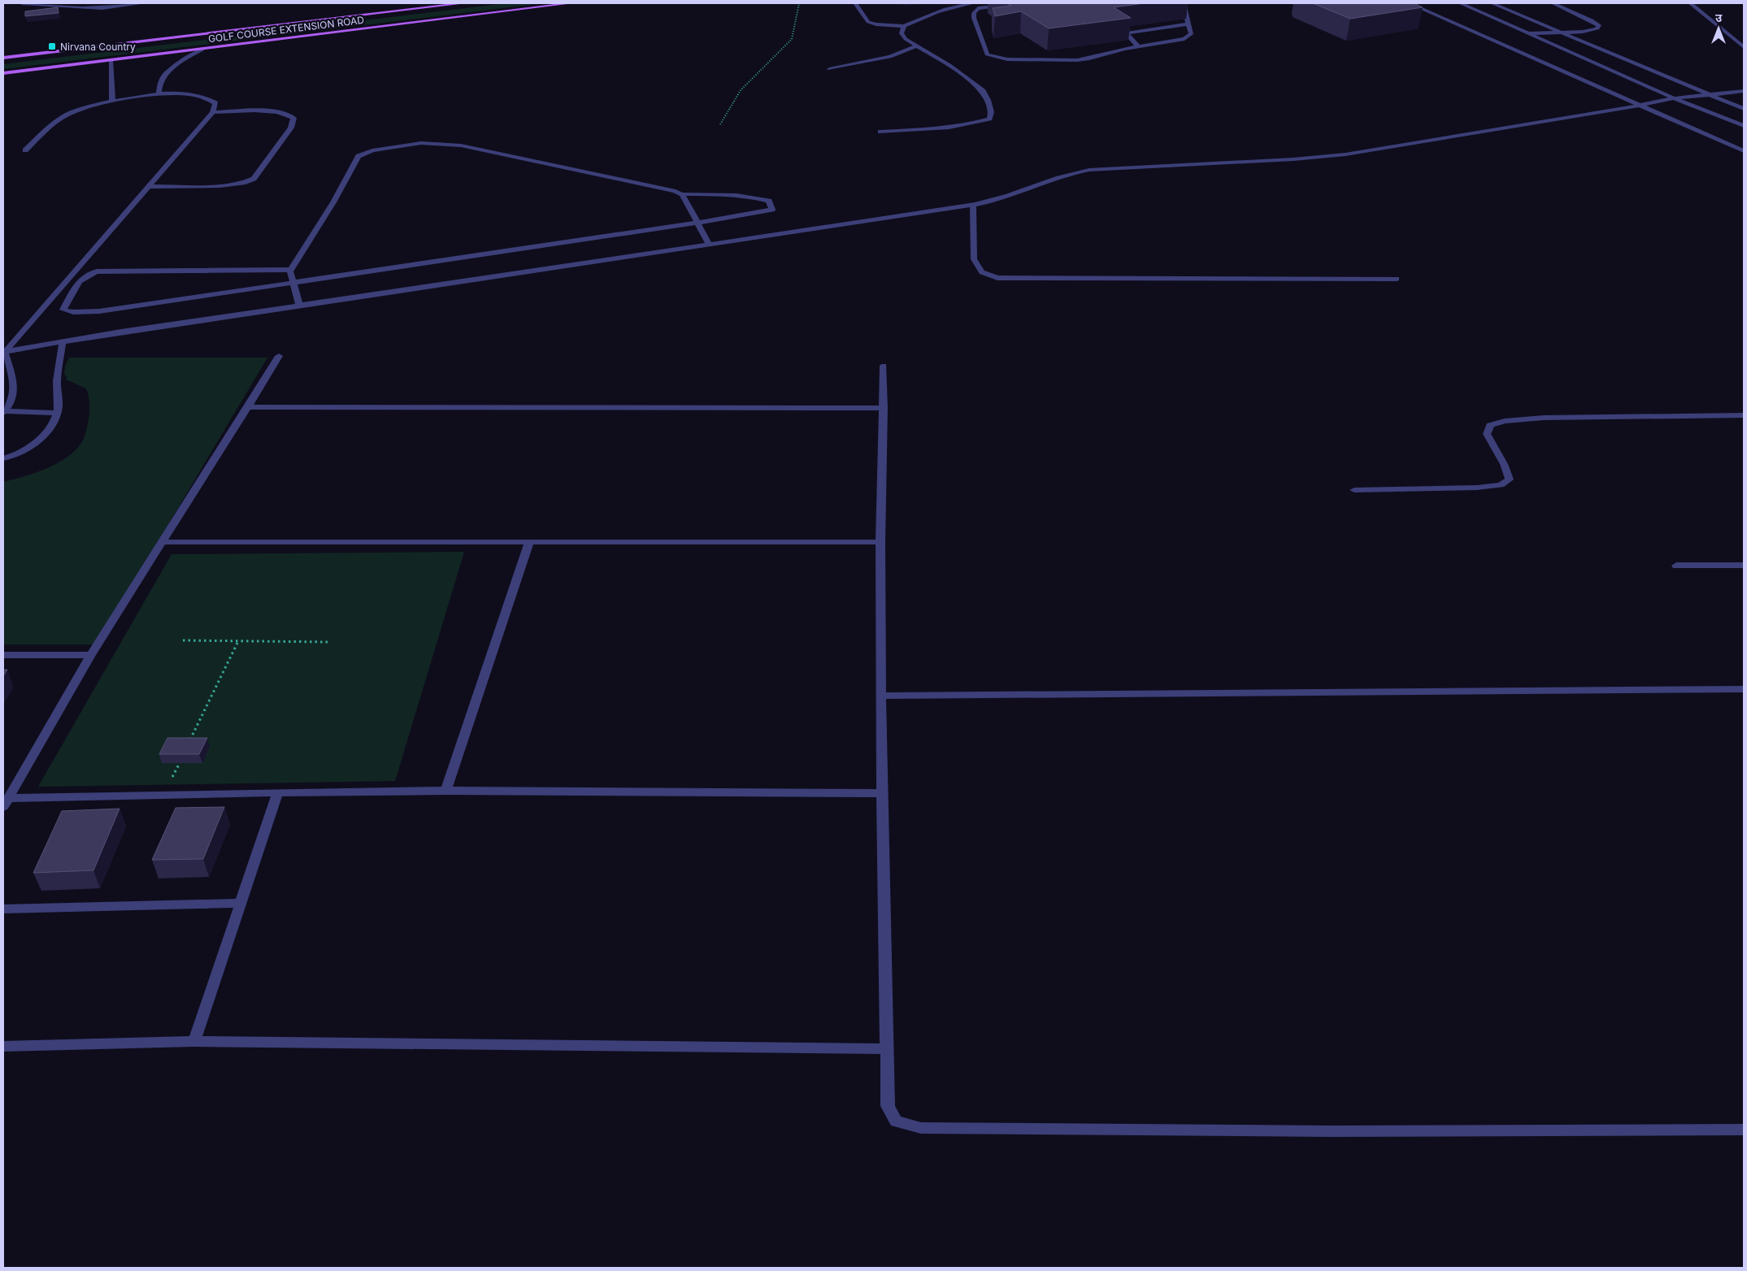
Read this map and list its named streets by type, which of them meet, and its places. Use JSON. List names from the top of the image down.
{
  "streets": {
    "main road": ["GOLF COURSE EXTENSION ROAD"]
  },
  "places": {
    "transit": ["Nirvana Country"]
  },
  "north": "top"
}
